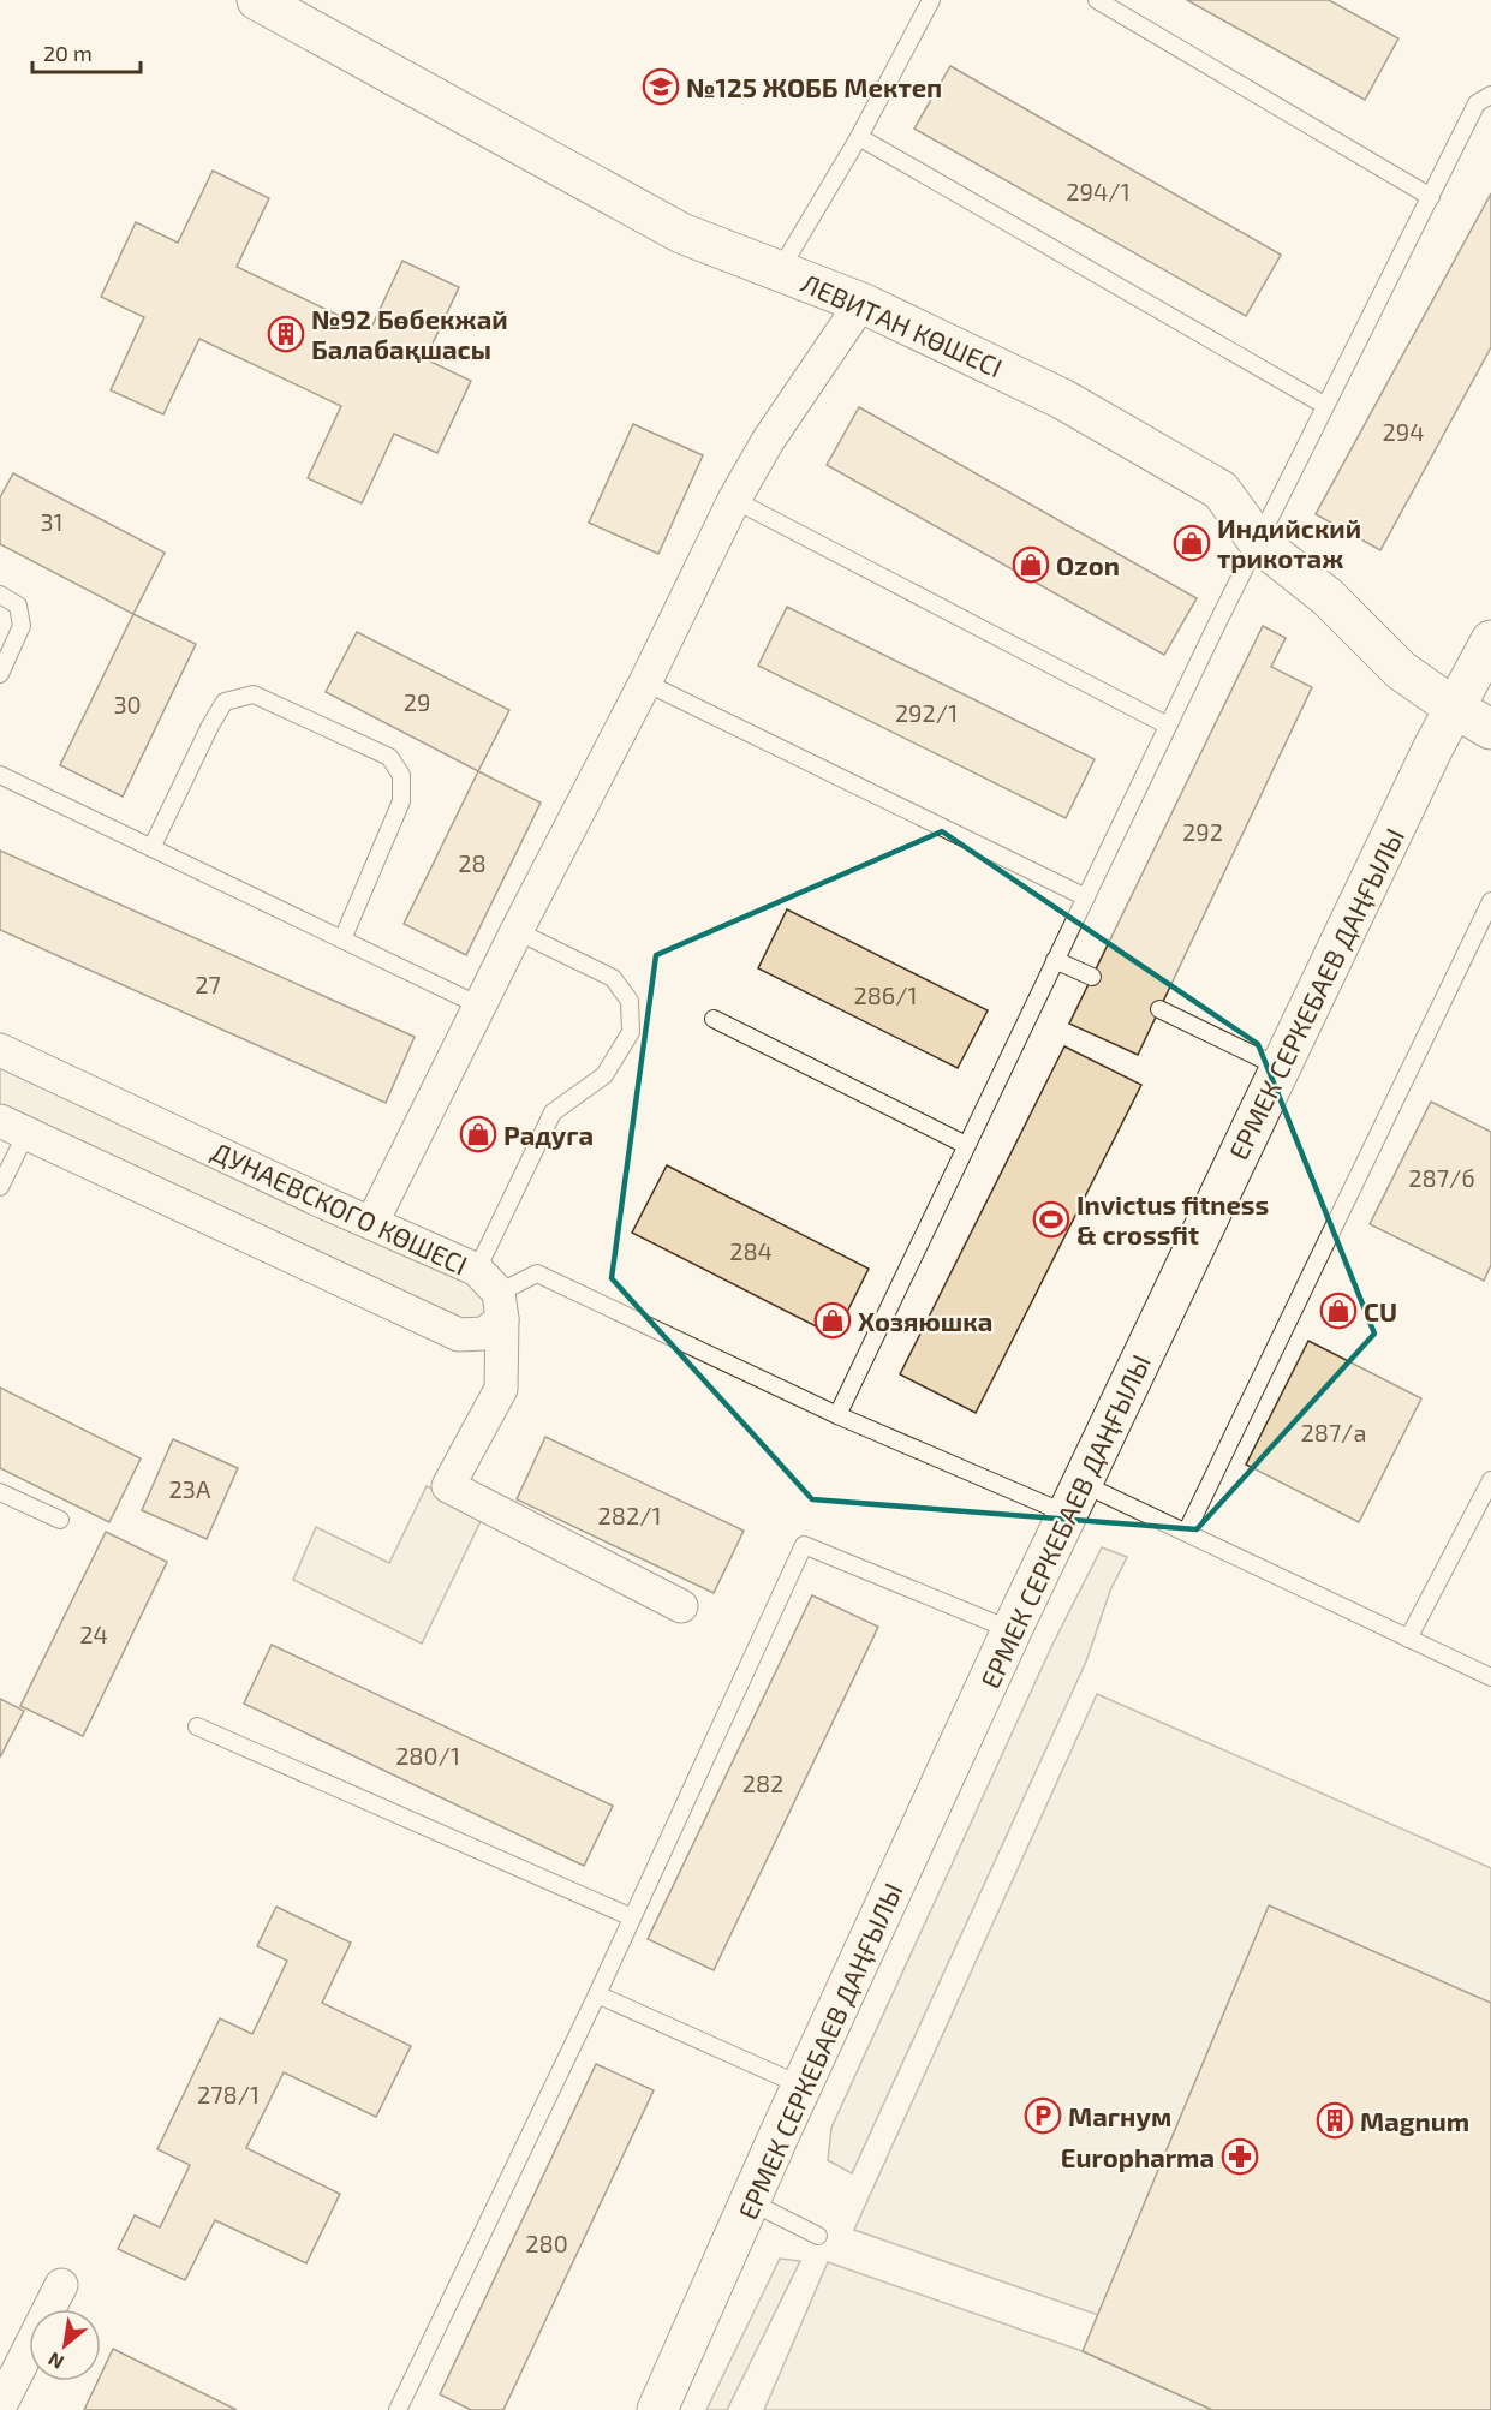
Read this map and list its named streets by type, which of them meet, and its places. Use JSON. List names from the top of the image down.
{
  "streets": {
    "street": ["ЛЕВИТАН КӨШЕСІ", "ЕРМЕК СЕРКЕБАЕВ ДАҢҒЫЛЫ", "ДУНАЕВСКОГО КӨШЕСІ"]
  },
  "crossings": [
    ["ЛЕВИТАН КӨШЕСІ", "ЕРМЕК СЕРКЕБАЕВ ДАҢҒЫЛЫ"]
  ],
  "places": {
    "school or university": ["№125 ЖОББ Мектеп"],
    "building": ["№92 Бөбекжай Балабақшасы", "Magnum"],
    "shop": [
      "Индийский трикотаж",
      "Ozon",
      "Радуга",
      "CU",
      "Хозяюшка"
    ],
    "sports": ["Invictus fitness & crossfit"],
    "parking": ["Магнум"],
    "pharmacy": ["Europharma"]
  },
  "house_numbers": [
    "294/1",
    "294",
    "31",
    "29",
    "30",
    "292/1",
    "292",
    "28",
    "27",
    "286/1",
    "287/б",
    "284",
    "287/а",
    "23А",
    "282/1",
    "24",
    "280/1",
    "282",
    "278/1",
    "280"
  ],
  "scale_bar": "20 m",
  "north": "bottom left"
}
